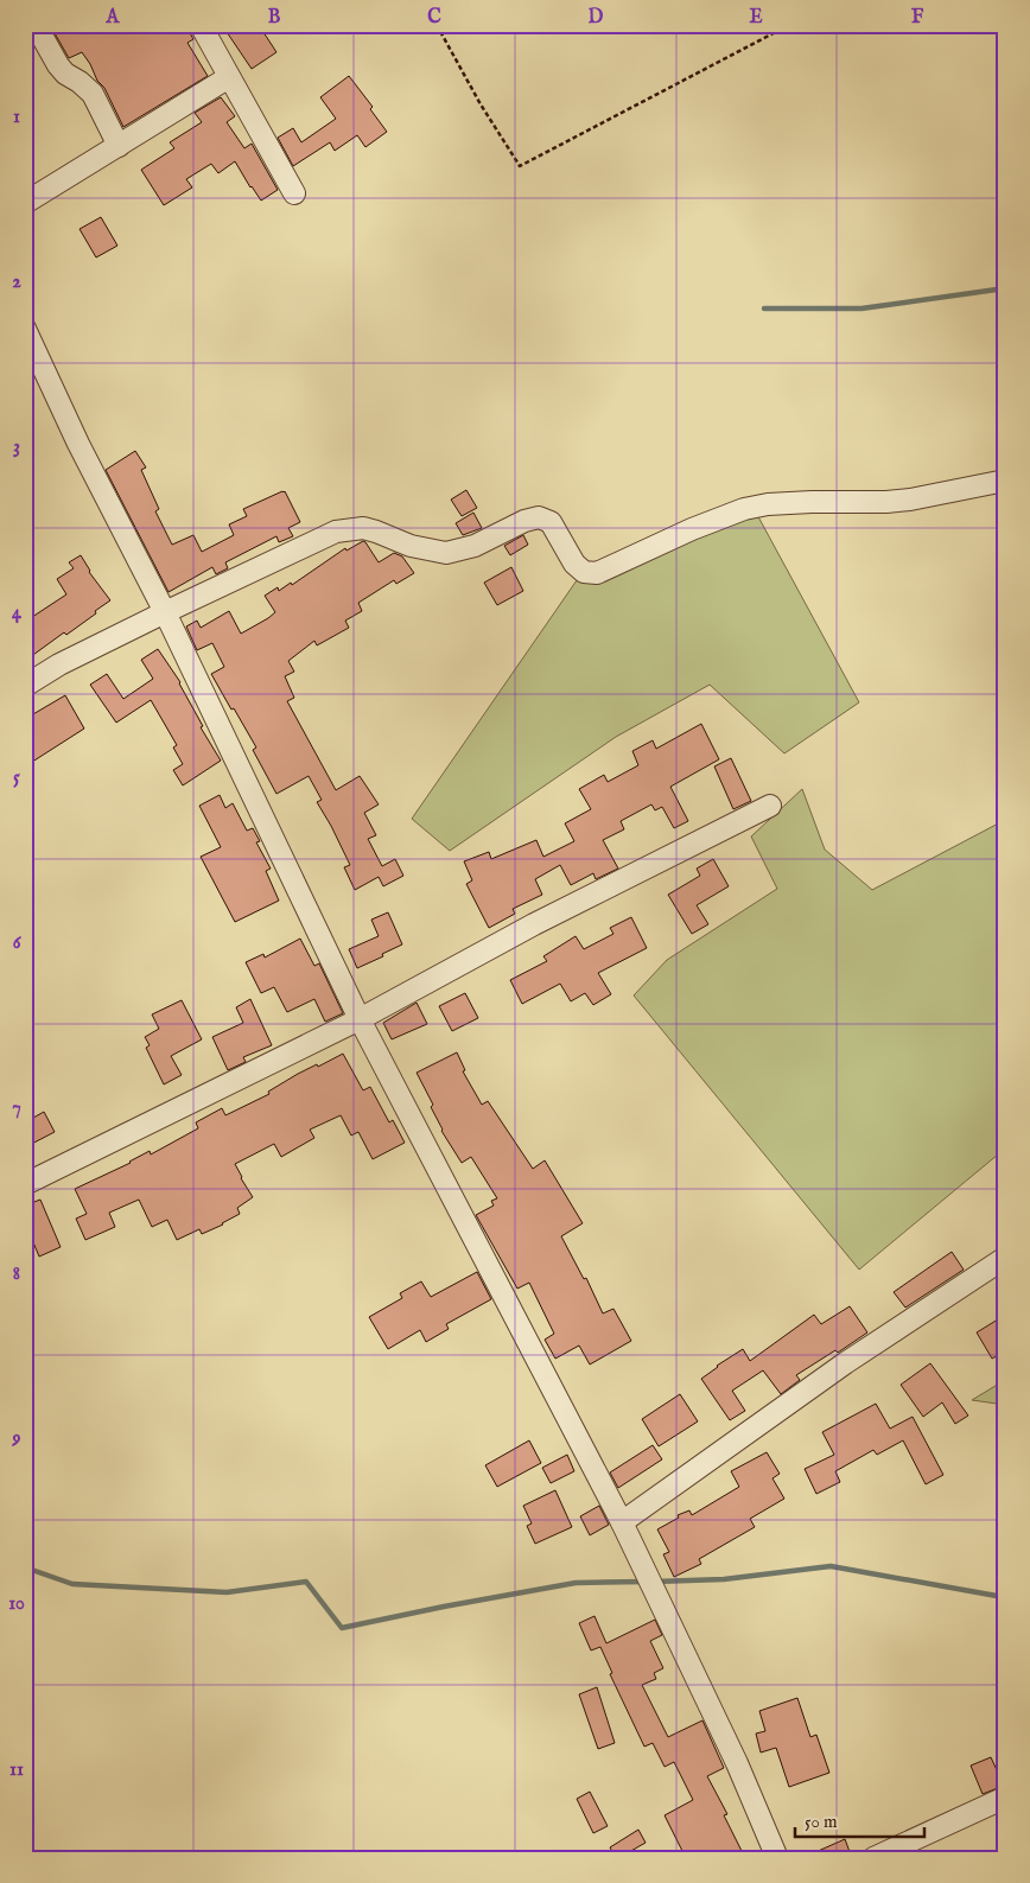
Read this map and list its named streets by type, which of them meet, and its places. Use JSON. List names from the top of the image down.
{
  "scale_bar": "50 m",
  "grid": {
    "columns": [
      "A",
      "B",
      "C",
      "D",
      "E",
      "F"
    ],
    "rows": [
      "1",
      "2",
      "3",
      "4",
      "5",
      "6",
      "7",
      "8",
      "9",
      "10",
      "11"
    ]
  }
}
